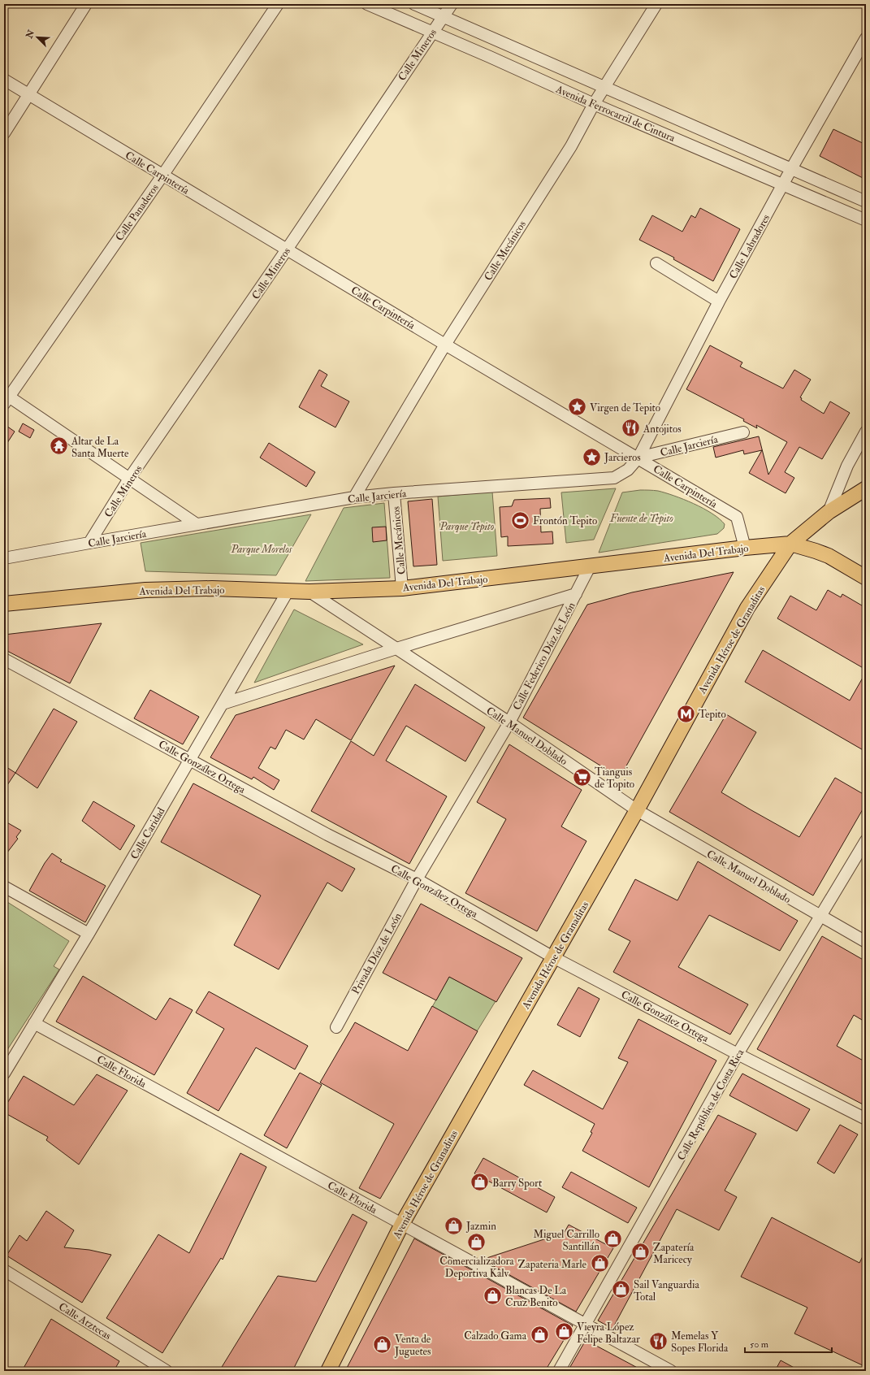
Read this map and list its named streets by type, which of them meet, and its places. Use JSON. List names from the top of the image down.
{
  "streets": {
    "main road": ["Avenida Del Trabajo", "Avenida Héroe de Granaditas"],
    "street": [
      "Calle Mineros",
      "Avenida Ferrocarril de Cintura",
      "Calle Carpintería",
      "Calle Panaderos",
      "Calle Labradores",
      "Calle Mecánicos",
      "Calle Jarciería",
      "Calle Federico Díaz de León",
      "Calle Manuel Doblado",
      "Calle González Ortega",
      "Calle Caridad",
      "Privada Díaz de León",
      "Calle Florida",
      "Calle República de Costa Rica",
      "Calle Atztecas"
    ]
  },
  "crossings": [
    ["Calle Mineros", "Avenida Ferrocarril de Cintura"],
    ["Calle Mineros", "Calle Carpintería"],
    ["Calle Mineros", "Calle Jarciería"],
    ["Avenida Ferrocarril de Cintura", "Calle Labradores"],
    ["Avenida Ferrocarril de Cintura", "Calle Mecánicos"],
    ["Calle Carpintería", "Calle Panaderos"],
    ["Calle Carpintería", "Calle Labradores"],
    ["Calle Carpintería", "Calle Mecánicos"],
    ["Calle Carpintería", "Calle Jarciería"],
    ["Calle Carpintería", "Avenida Del Trabajo"],
    ["Calle Labradores", "Calle Jarciería"],
    ["Calle Mecánicos", "Calle Jarciería"],
    ["Calle Mecánicos", "Avenida Del Trabajo"],
    ["Avenida Del Trabajo", "Avenida Héroe de Granaditas"],
    ["Avenida Del Trabajo", "Calle Federico Díaz de León"],
    ["Avenida Del Trabajo", "Calle Manuel Doblado"],
    ["Avenida Del Trabajo", "Calle Caridad"],
    ["Avenida Héroe de Granaditas", "Calle Manuel Doblado"],
    ["Avenida Héroe de Granaditas", "Calle González Ortega"],
    ["Avenida Héroe de Granaditas", "Calle Florida"],
    ["Calle Federico Díaz de León", "Calle Manuel Doblado"],
    ["Calle Federico Díaz de León", "Calle González Ortega"],
    ["Calle Federico Díaz de León", "Privada Díaz de León"],
    ["Calle Manuel Doblado", "Calle República de Costa Rica"],
    ["Calle González Ortega", "Calle Caridad"],
    ["Calle González Ortega", "Privada Díaz de León"],
    ["Calle González Ortega", "Calle República de Costa Rica"],
    ["Calle Caridad", "Calle Florida"],
    ["Calle Florida", "Calle República de Costa Rica"]
  ],
  "parks": ["Fuente de Tepito", "Parque Tepito", "Parque Morelos"],
  "places": {
    "place": ["Virgen de Tepito", "Jarcieros"],
    "restaurant": ["Antojitos", "Memelas Y Sopes Florida"],
    "temple": ["Altar de La Santa Muerte"],
    "sports": ["Frontón Tepito"],
    "metro station": ["Tepito"],
    "supermarket": ["Tianguis de Topito"],
    "shop": [
      "Barry Sport",
      "Jazmin",
      "Miguel Carrillo Santillán",
      "Comercializadora Deportiva Kalv",
      "Zapatería Maricecy",
      "Zapateria Marle",
      "Sail Vanguardia Total",
      "Blancas De La Cruz Benito",
      "Vieyra López Felipe Baltazar",
      "Calzado Gama",
      "Venta de Juguetes"
    ]
  },
  "scale_bar": "50 m",
  "north": "top left"
}
